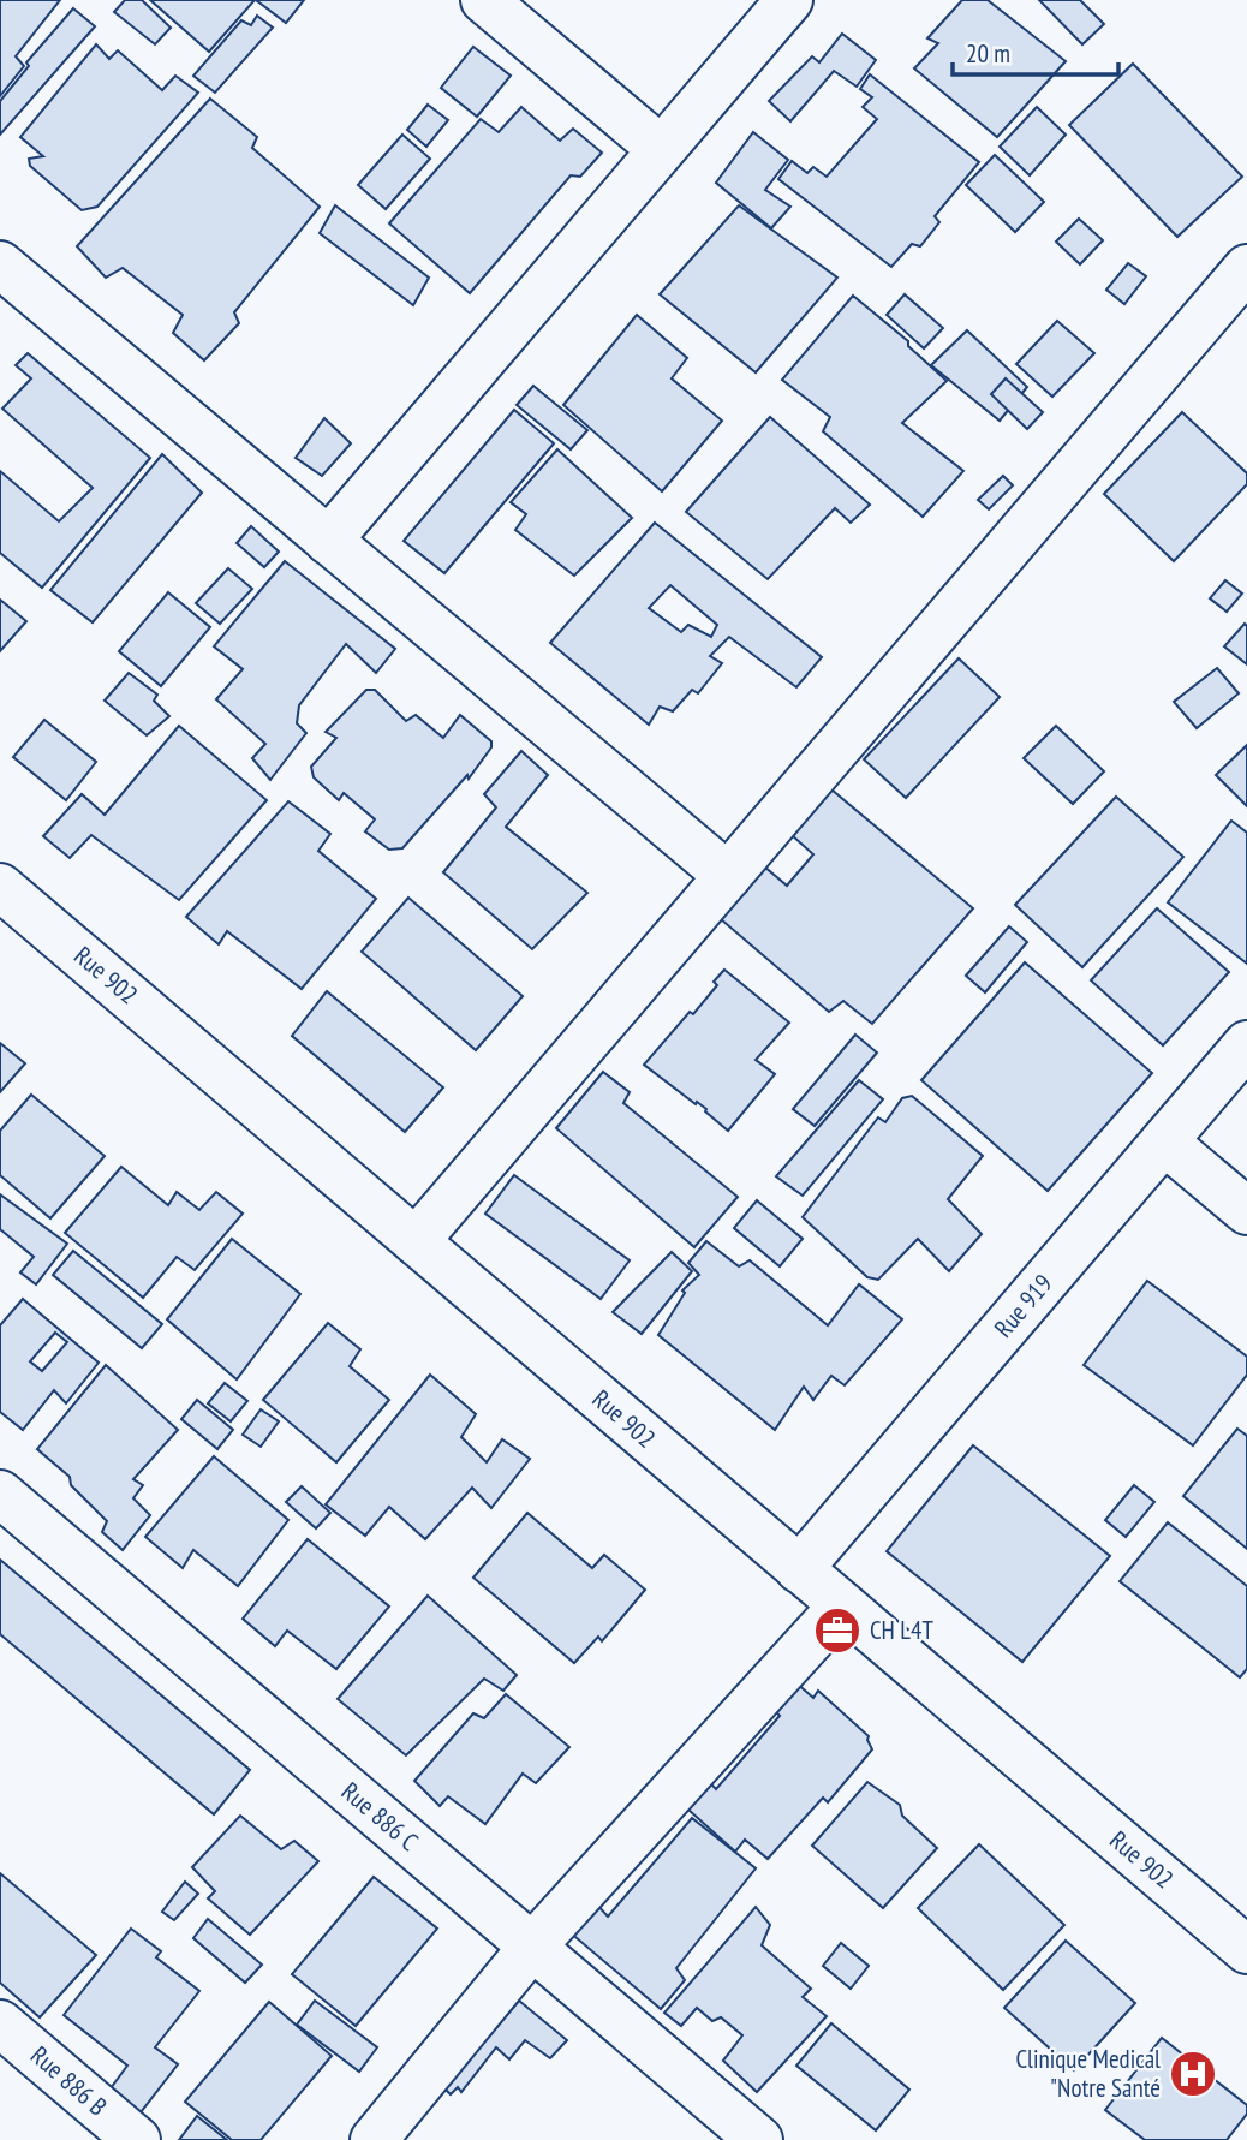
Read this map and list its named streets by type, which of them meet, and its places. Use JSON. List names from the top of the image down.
{
  "streets": {
    "street": [
      "Rue 902",
      "Rue 919",
      "Rue 886 C",
      "Rue 886 B"
    ]
  },
  "crossings": [
    ["Rue 902", "Rue 919"]
  ],
  "places": {
    "office": ["CH L4T"],
    "hospital": ["Clinique Medical \"Notre Santé"]
  },
  "scale_bar": "20 m"
}
